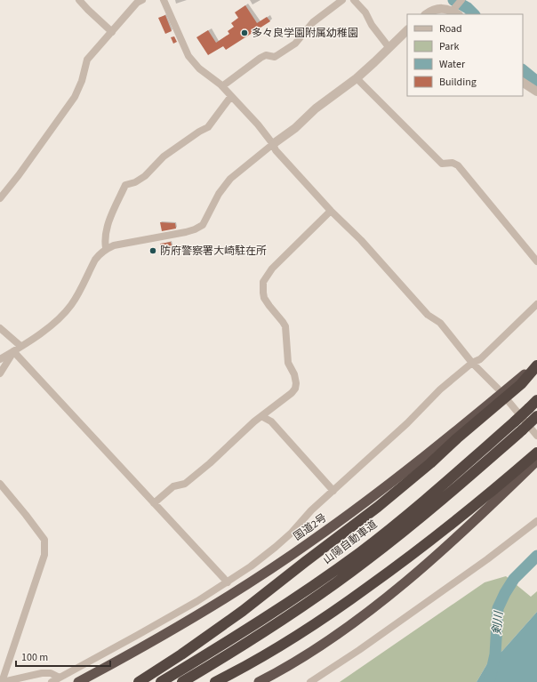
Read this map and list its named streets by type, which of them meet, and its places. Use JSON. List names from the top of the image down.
{
  "streets": {
    "highway": ["国道2号", "山陽自動車道"]
  },
  "water": ["剣川"],
  "places": ["多々良学園附属幼稚園", "防府警察署大崎駐在所"],
  "legend": [
    "Road",
    "Park",
    "Water",
    "Building"
  ],
  "scale_bar": "100 m"
}
